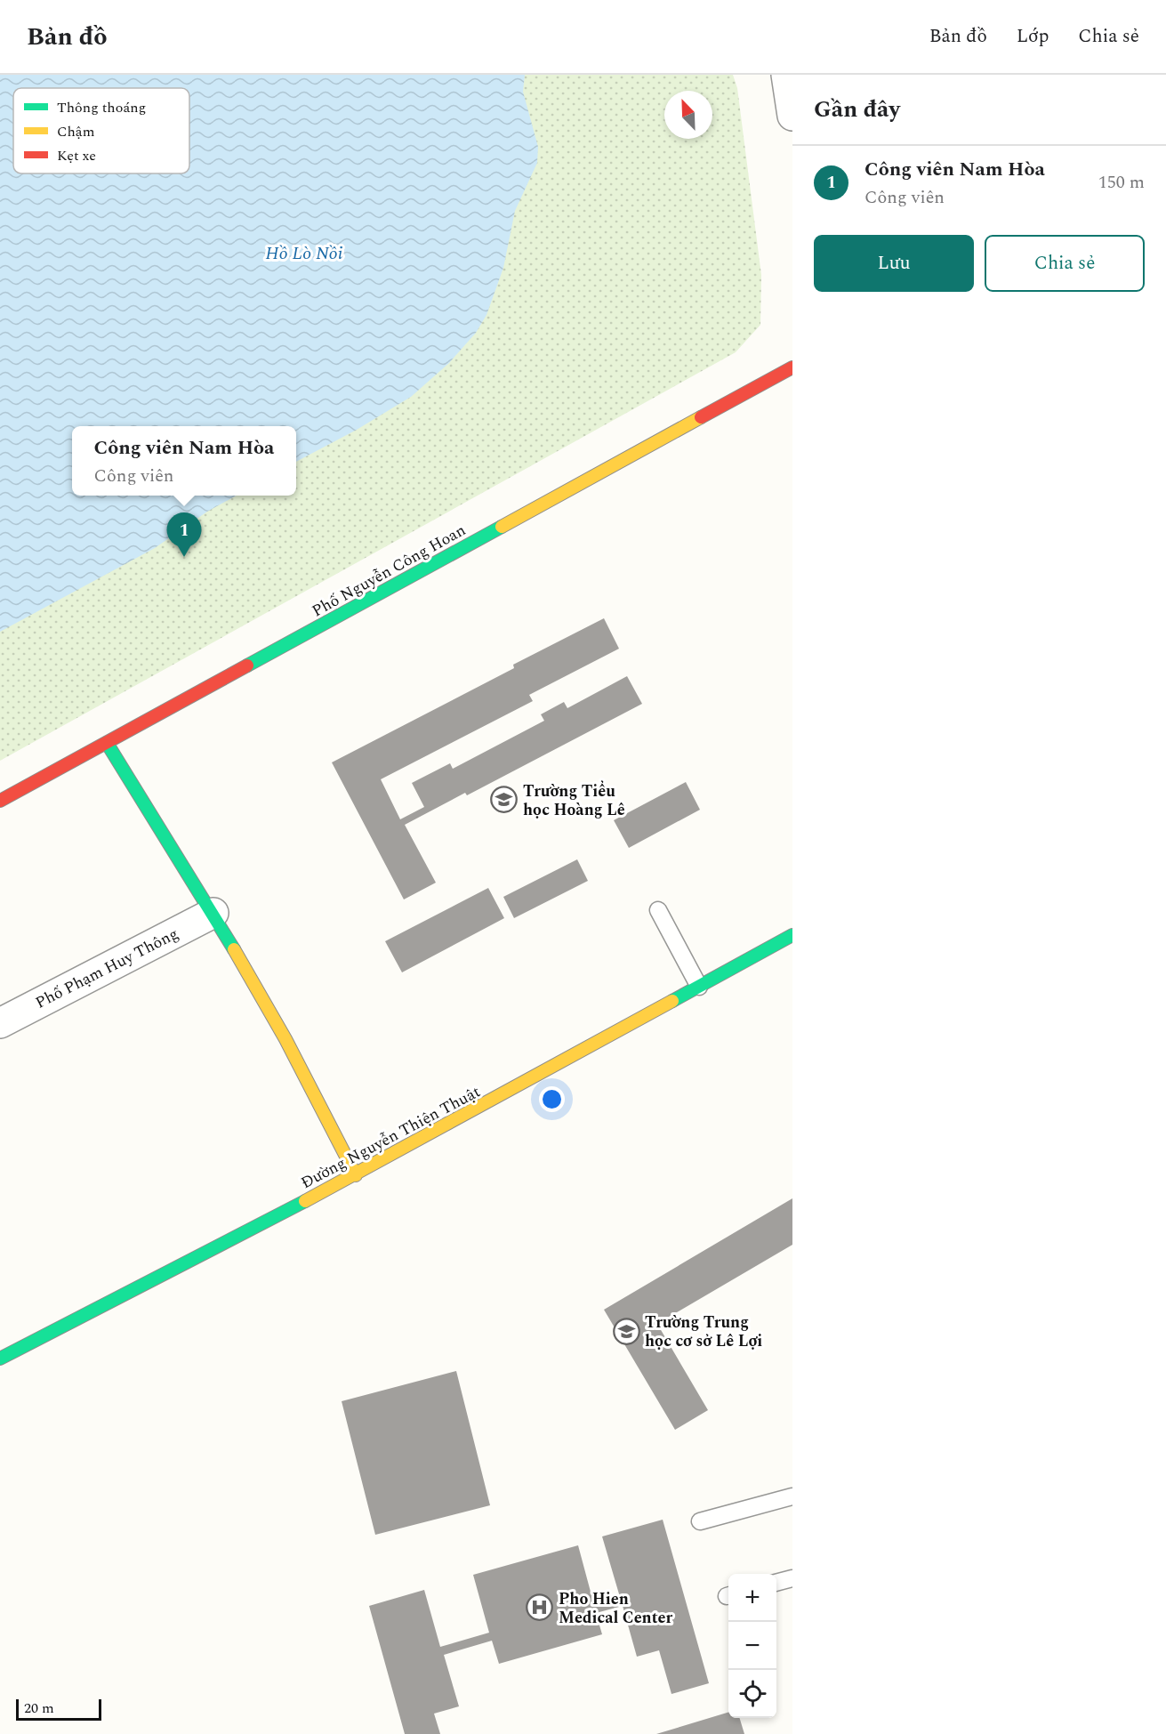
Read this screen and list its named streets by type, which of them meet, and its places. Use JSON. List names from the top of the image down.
{
  "streets": {
    "street": ["Phố Nguyễn Công Hoan", "Phố Phạm Huy Thông", "Đường Nguyễn Thiện Thuật"]
  },
  "water": ["Hồ Lò Nồi"],
  "places": {
    "school or university": ["Trường Tiểu học Hoàng Lê", "Trường Trung học cơ sở Lê Lợi"],
    "hospital": ["Pho Hien Medical Center"]
  },
  "legend": ["Thông thoáng", "Chậm", "Kẹt xe"],
  "scale_bar": "20 m",
  "north": "top left",
  "page": {
    "header": "Bản đồ",
    "nav": ["Bản đồ", "Lớp", "Chia sẻ"],
    "heading": "Gần đây",
    "list": [
      {
        "mark": "1",
        "name": "Công viên Nam Hòa",
        "note": "Công viên",
        "value": "150 m"
      }
    ],
    "buttons": ["Lưu", "Chia sẻ"],
    "popup": ["Công viên Nam Hòa", "Công viên"],
    "pins": "1",
    "map_buttons": ["+", "−"],
    "scale": "20 m"
  }
}
